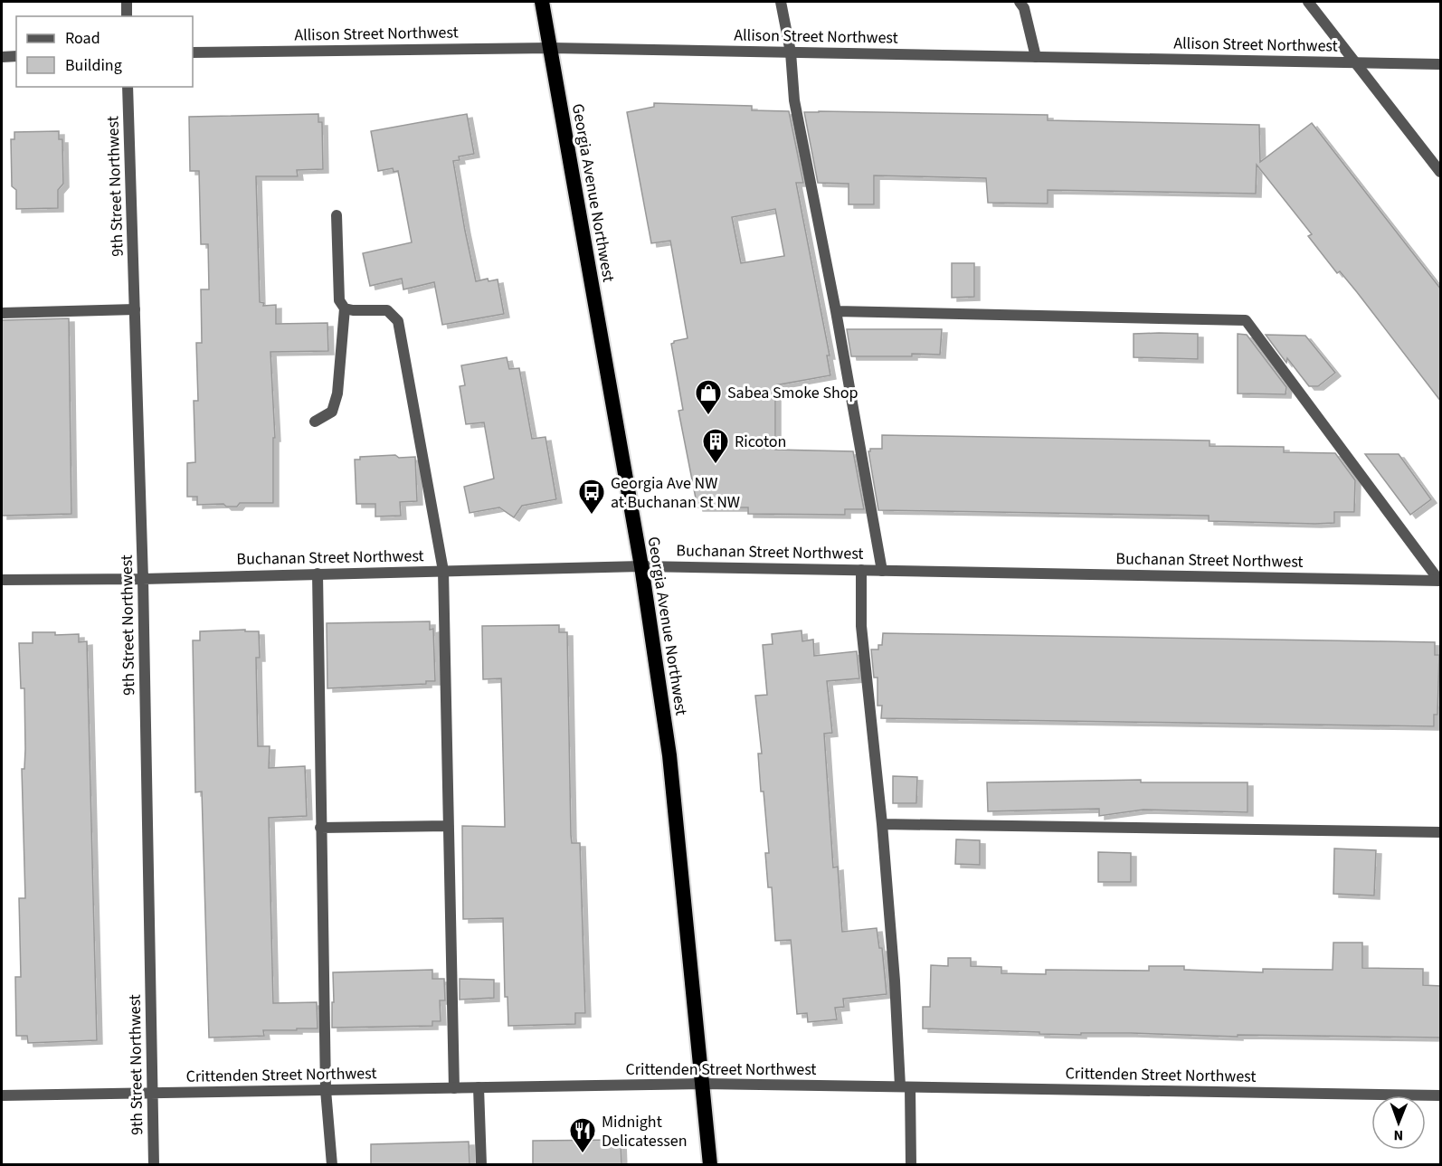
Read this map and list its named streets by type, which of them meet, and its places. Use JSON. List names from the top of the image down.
{
  "streets": {
    "highway": ["Georgia Avenue Northwest"],
    "street": [
      "Allison Street Northwest",
      "9th Street Northwest",
      "Buchanan Street Northwest",
      "Crittenden Street Northwest"
    ]
  },
  "crossings": [
    ["Allison Street Northwest", "Georgia Avenue Northwest"],
    ["9th Street Northwest", "Buchanan Street Northwest"],
    ["9th Street Northwest", "Crittenden Street Northwest"],
    ["Georgia Avenue Northwest", "Buchanan Street Northwest"],
    ["Georgia Avenue Northwest", "Crittenden Street Northwest"]
  ],
  "places": {
    "shop": ["Sabea Smoke Shop"],
    "building": ["Ricoton"],
    "bus stop": ["Georgia Ave NW at Buchanan St NW"],
    "restaurant": ["Midnight Delicatessen"]
  },
  "legend": ["Road", "Building"],
  "north": "bottom"
}
